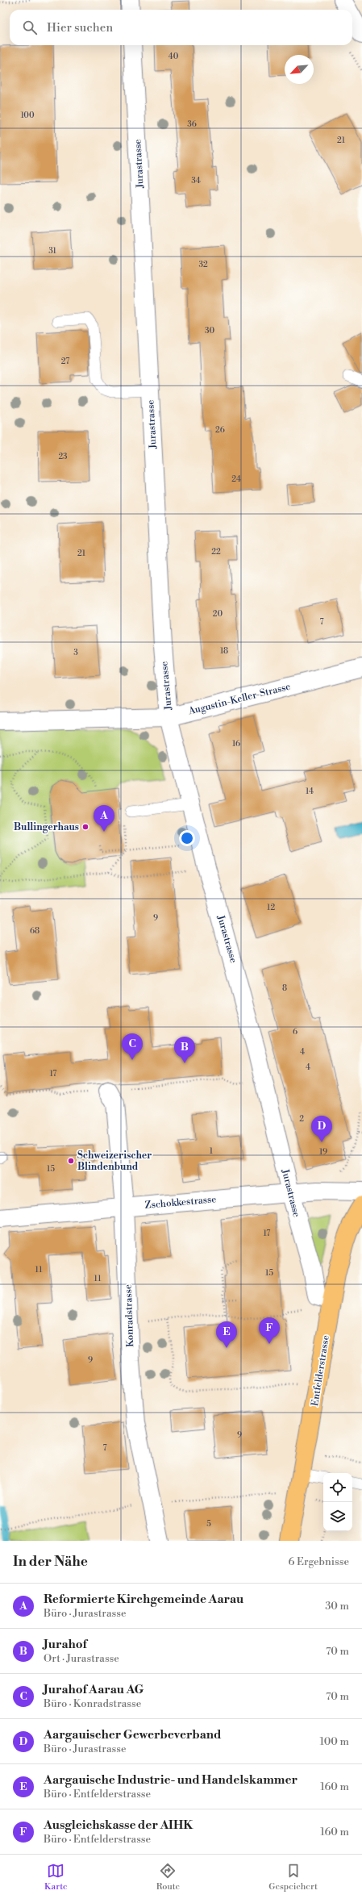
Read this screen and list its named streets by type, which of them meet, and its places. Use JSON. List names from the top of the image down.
{
  "streets": {
    "main road": ["Entfelderstrasse"],
    "street": [
      "Jurastrasse",
      "Augustin-Keller-Strasse",
      "Zschokkestrasse",
      "Konradstrasse"
    ]
  },
  "crossings": [
    ["Jurastrasse", "Augustin-Keller-Strasse"],
    ["Jurastrasse", "Zschokkestrasse"],
    ["Jurastrasse", "Entfelderstrasse"],
    ["Zschokkestrasse", "Konradstrasse"]
  ],
  "places": ["Bullingerhaus", "Schweizerischer Blindenbund"],
  "house_numbers": [
    "40",
    "100",
    "36",
    "21",
    "34",
    "31",
    "32",
    "30",
    "27",
    "26",
    "23",
    "24",
    "22",
    "21",
    "20",
    "7",
    "18",
    "3",
    "16",
    "14",
    "12",
    "9",
    "68",
    "8",
    "6",
    "4",
    "4",
    "17",
    "2",
    "1",
    "19",
    "15",
    "17",
    "11",
    "15",
    "11",
    "9",
    "9",
    "7",
    "5"
  ],
  "north": "bottom left",
  "page": {
    "search": "Hier suchen",
    "pins": [
      "A",
      "C",
      "B",
      "D",
      "F",
      "E"
    ],
    "heading": ["In der Nähe", "6 Ergebnisse"],
    "list": [
      {
        "mark": "A",
        "name": "Reformierte Kirchgemeinde Aarau",
        "note": "Büro · Jurastrasse",
        "value": "30 m"
      },
      {
        "mark": "B",
        "name": "Jurahof",
        "note": "Ort · Jurastrasse",
        "value": "70 m"
      },
      {
        "mark": "C",
        "name": "Jurahof Aarau AG",
        "note": "Büro · Konradstrasse",
        "value": "70 m"
      },
      {
        "mark": "D",
        "name": "Aargauischer Gewerbeverband",
        "note": "Büro · Jurastrasse",
        "value": "100 m"
      },
      {
        "mark": "E",
        "name": "Aargauische Industrie- und Handelskammer",
        "note": "Büro · Entfelderstrasse",
        "value": "160 m"
      },
      {
        "mark": "F",
        "name": "Ausgleichskasse der AIHK",
        "note": "Büro · Entfelderstrasse",
        "value": "160 m"
      }
    ],
    "nav": ["Karte", "Route", "Gespeichert"]
  }
}
